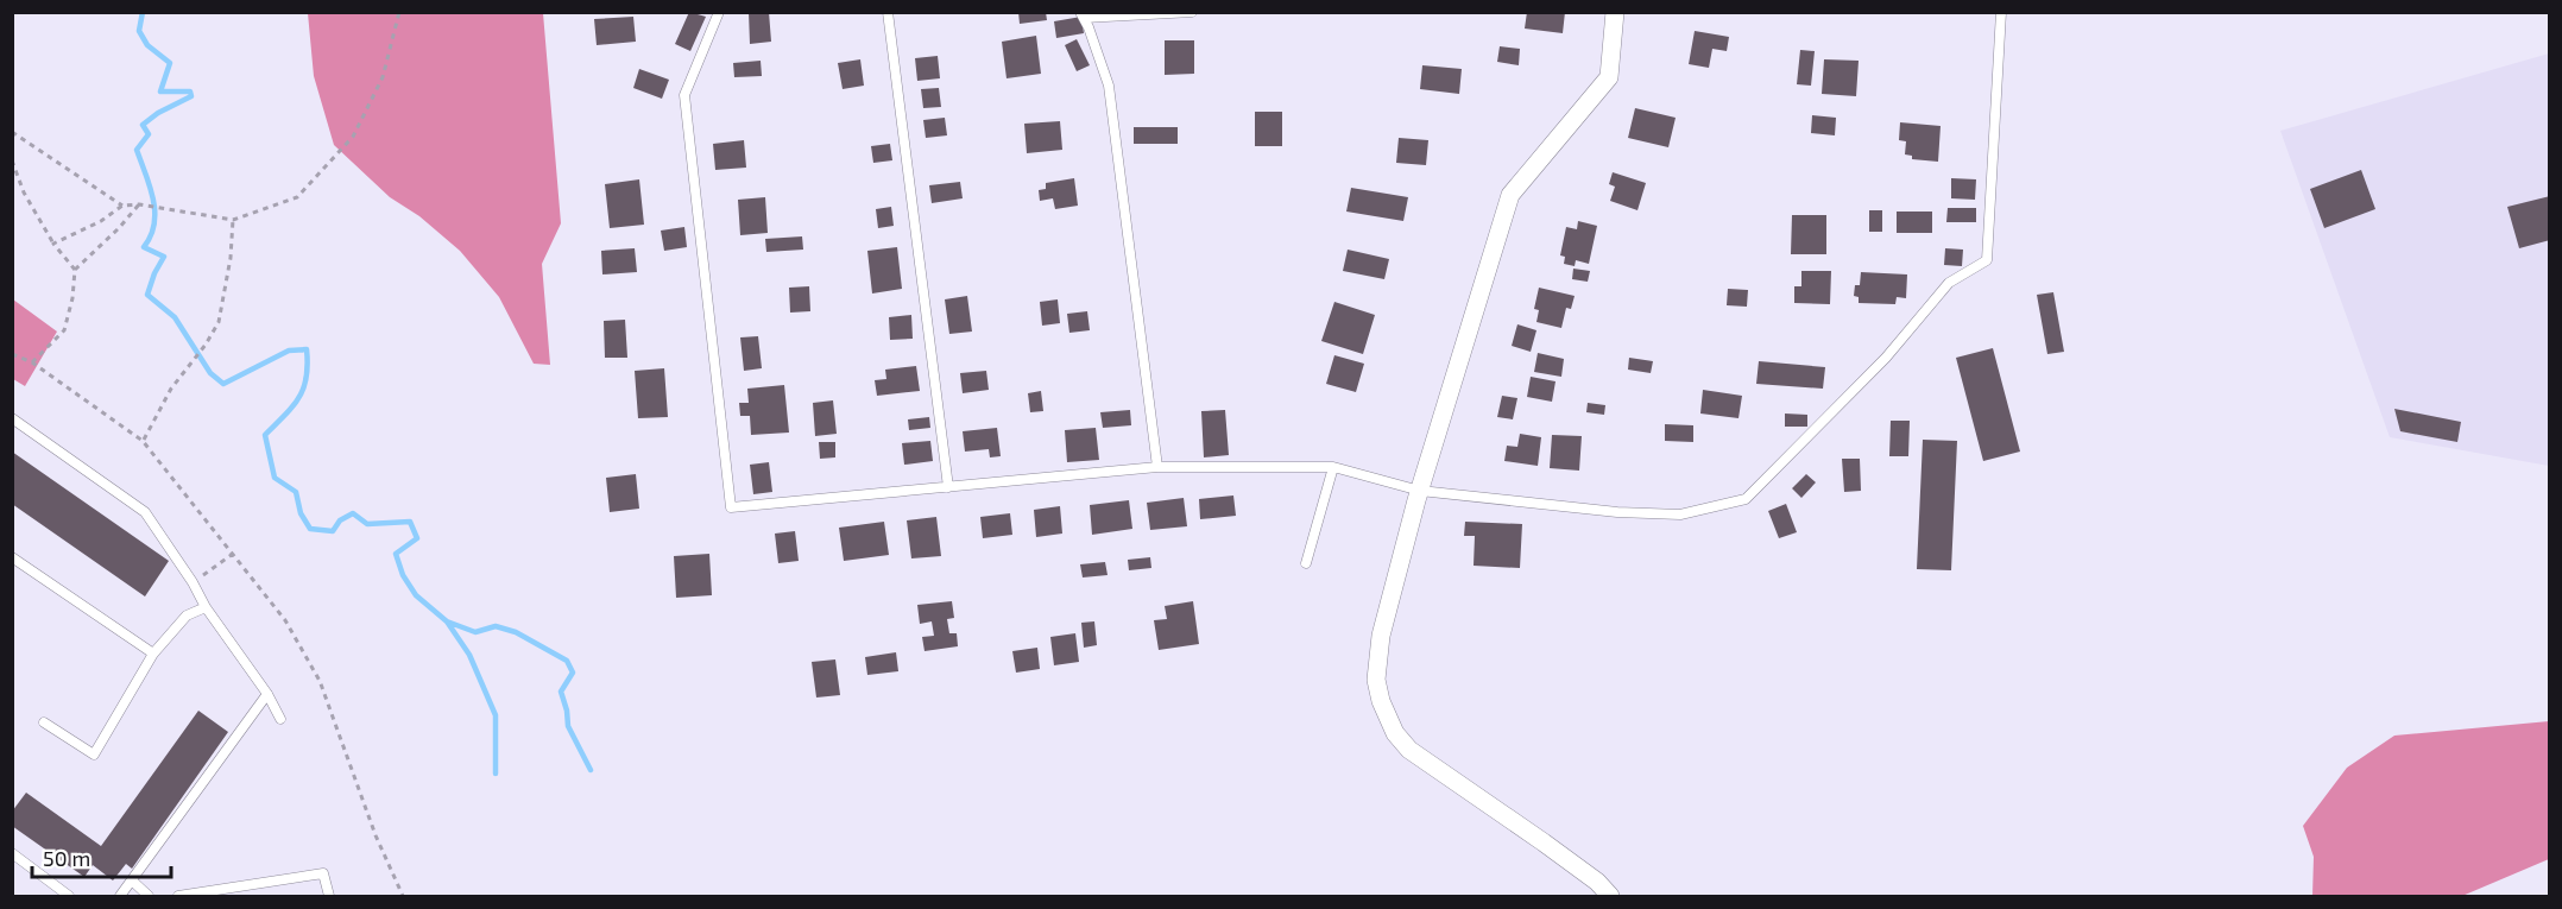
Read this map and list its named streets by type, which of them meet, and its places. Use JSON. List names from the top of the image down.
{
  "scale_bar": "50 m"
}
